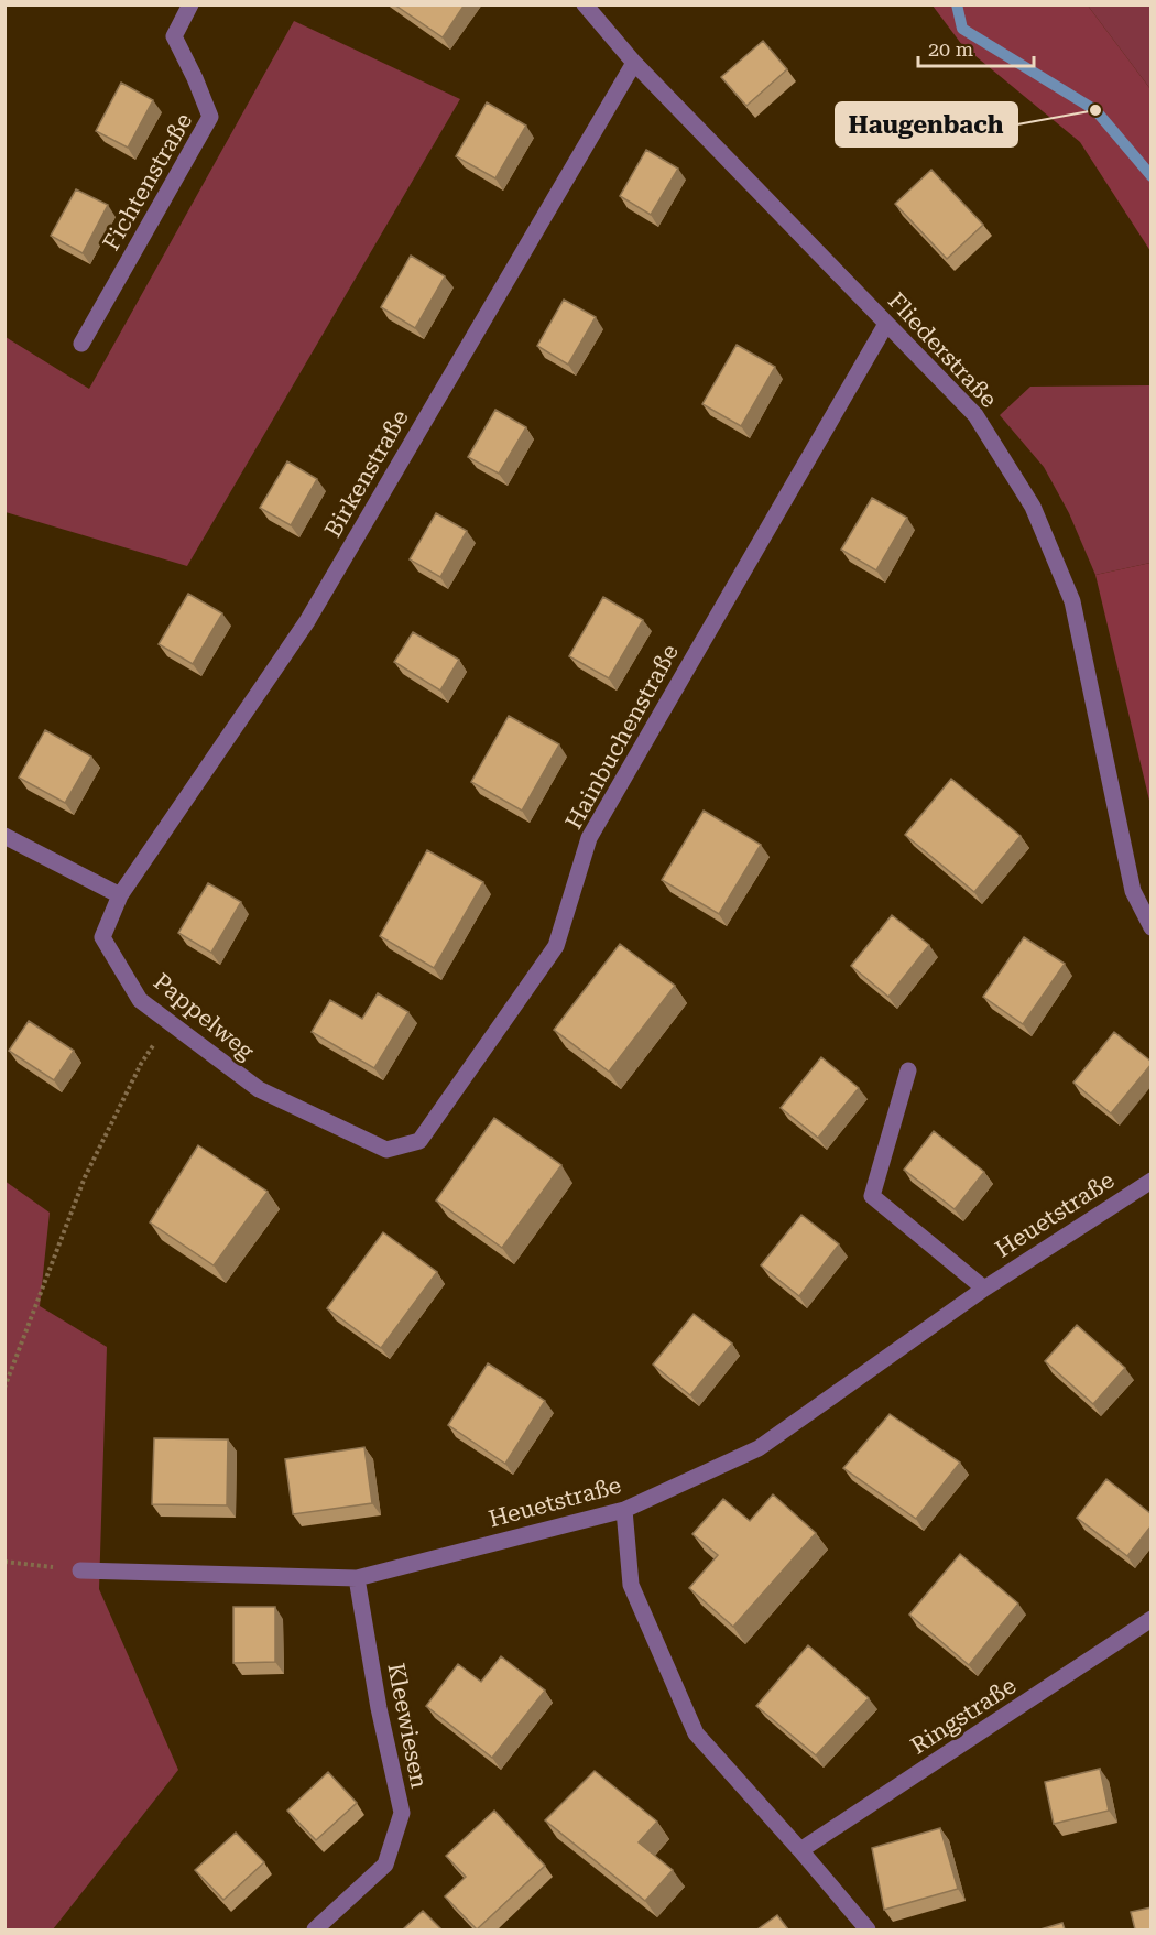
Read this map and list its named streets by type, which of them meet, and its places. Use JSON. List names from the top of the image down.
{
  "streets": {
    "street": [
      "Fichtenstraße",
      "Fliederstraße",
      "Birkenstraße",
      "Hainbuchenstraße",
      "Pappelweg",
      "Heuetstraße",
      "Ringstraße",
      "Kleewiesen"
    ]
  },
  "crossings": [
    ["Fliederstraße", "Birkenstraße"],
    ["Fliederstraße", "Hainbuchenstraße"],
    ["Birkenstraße", "Pappelweg"],
    ["Hainbuchenstraße", "Pappelweg"],
    ["Heuetstraße", "Kleewiesen"]
  ],
  "places": ["Haugenbach"],
  "scale_bar": "20 m"
}
